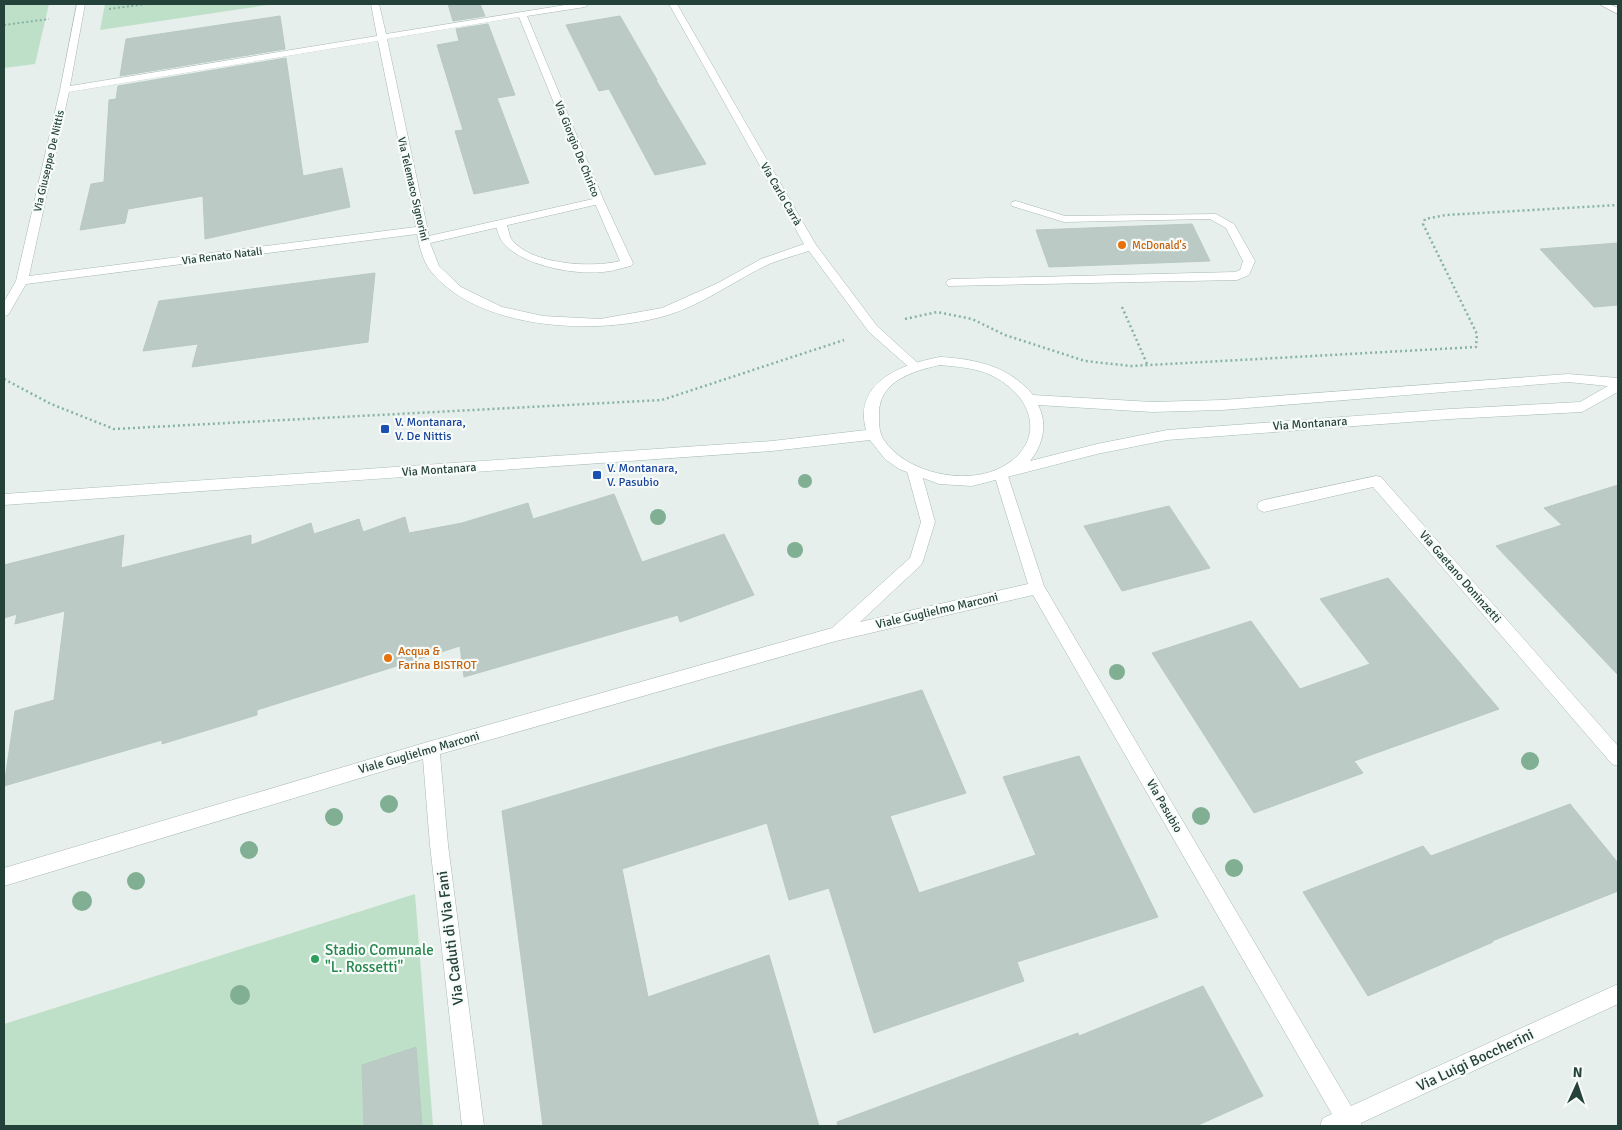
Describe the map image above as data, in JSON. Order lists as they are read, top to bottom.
{
  "streets": {
    "street": [
      "Via Giorgio De Chirico",
      "Via Giuseppe De Nittis",
      "Via Telemaco Signorini",
      "Via Carlo Carrà",
      "Via Renato Natali",
      "Via Montanara",
      "Via Gaetano Doninzetti",
      "Viale Guglielmo Marconi",
      "Via Pasubio",
      "Via Caduti di Via Fani",
      "Via Luigi Boccherini"
    ]
  },
  "crossings": [
    ["Via Giorgio De Chirico", "Via Telemaco Signorini"],
    ["Via Giorgio De Chirico", "Via Renato Natali"],
    ["Via Giuseppe De Nittis", "Via Renato Natali"],
    ["Via Telemaco Signorini", "Via Carlo Carrà"],
    ["Via Telemaco Signorini", "Via Renato Natali"],
    ["Via Carlo Carrà", "Via Montanara"],
    ["Via Carlo Carrà", "Viale Guglielmo Marconi"],
    ["Via Carlo Carrà", "Via Pasubio"],
    ["Via Montanara", "Viale Guglielmo Marconi"],
    ["Via Montanara", "Via Pasubio"],
    ["Viale Guglielmo Marconi", "Via Pasubio"],
    ["Viale Guglielmo Marconi", "Via Caduti di Via Fani"],
    ["Via Pasubio", "Via Luigi Boccherini"]
  ],
  "places": {
    "other": ["McDonald's", "Acqua & Farina BISTROT", "Stadio Comunale \"L. Rossetti\""],
    "transit": ["V. Montanara, V. De Nittis", "V. Montanara, V. Pasubio"]
  },
  "north": "top"
}
